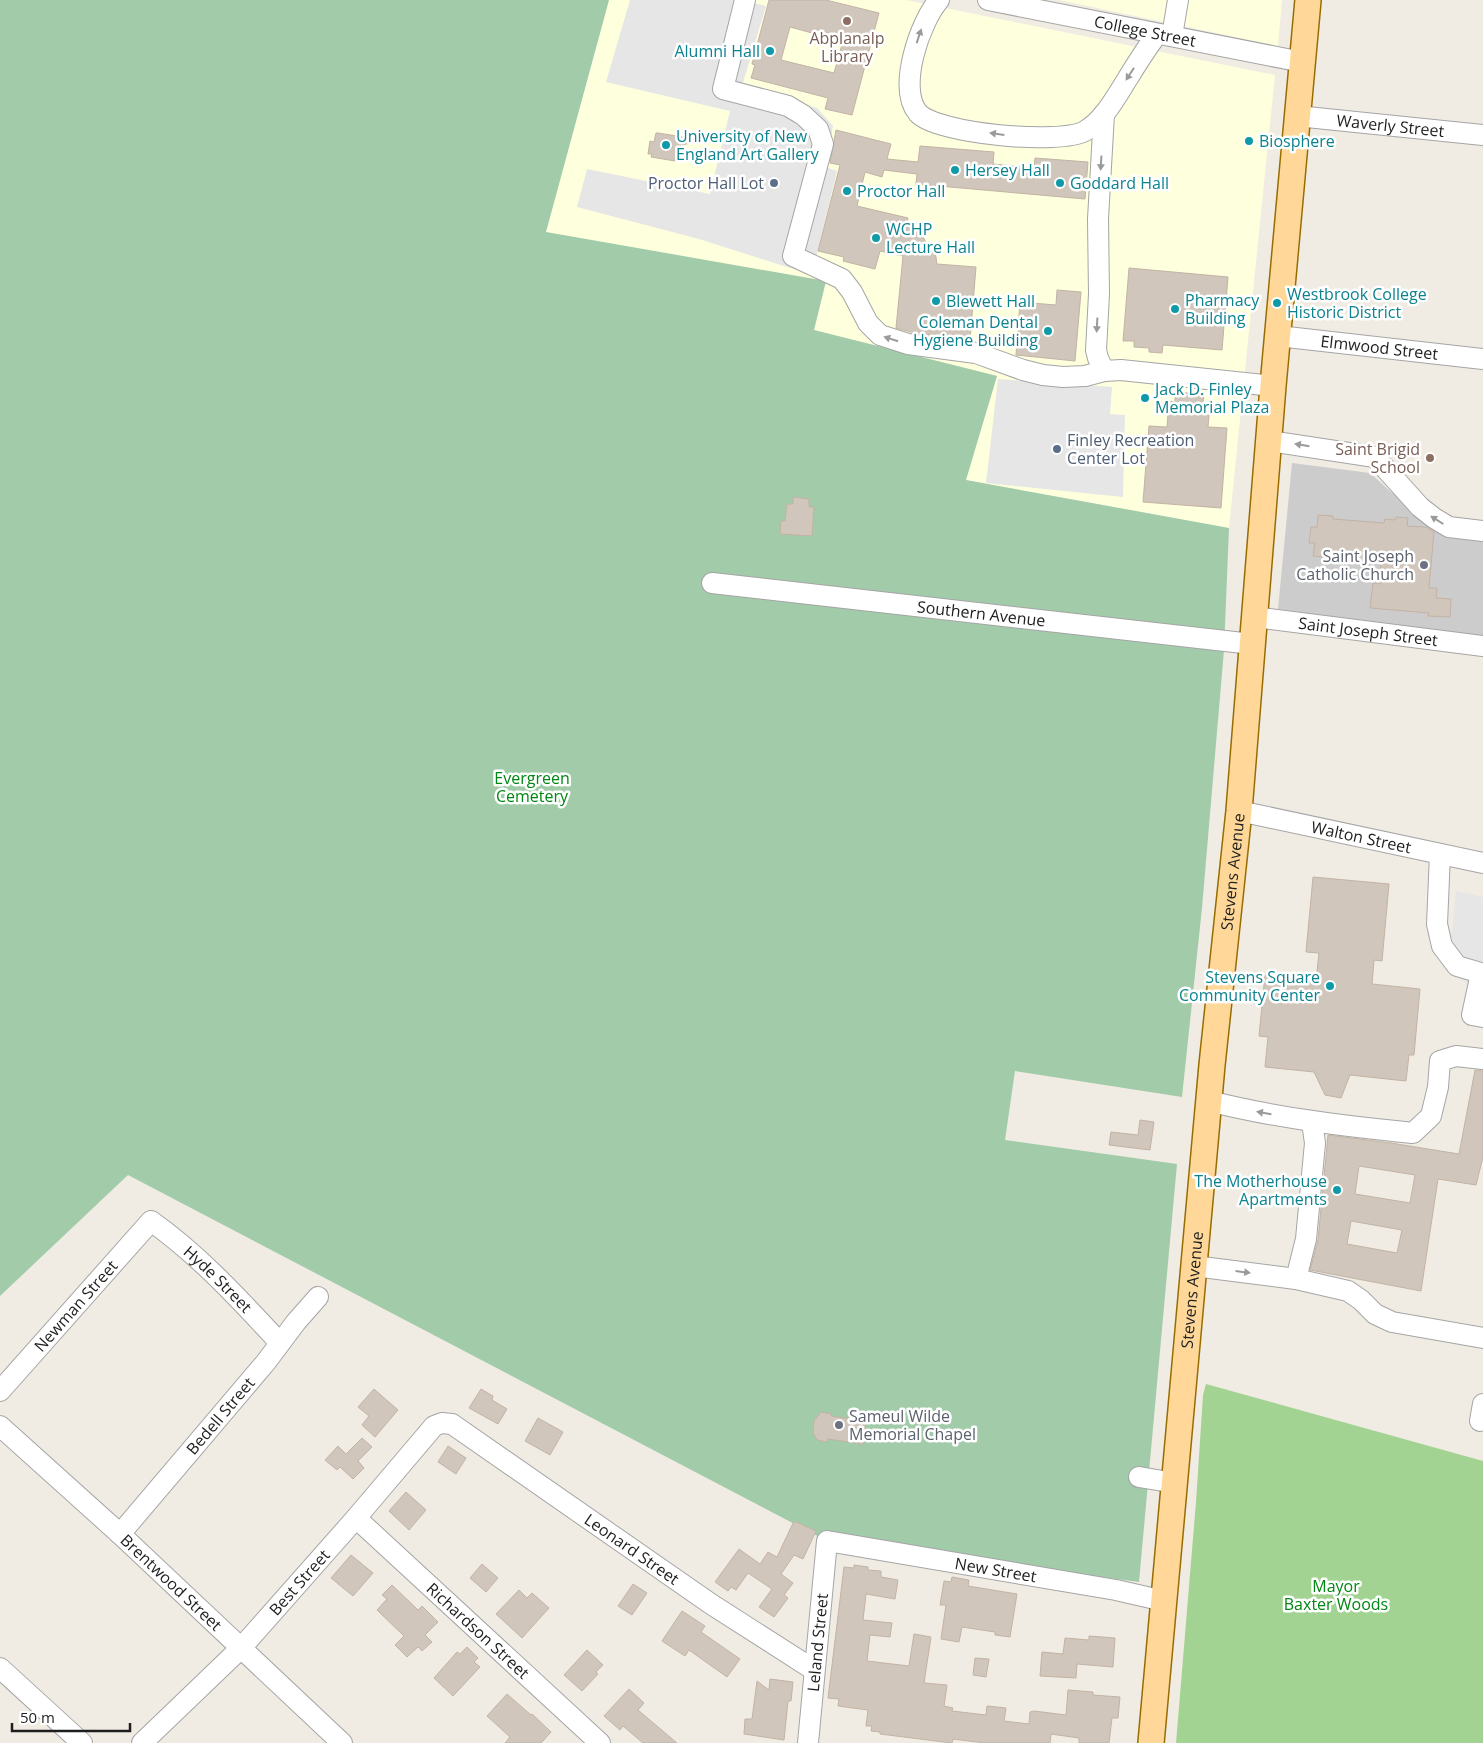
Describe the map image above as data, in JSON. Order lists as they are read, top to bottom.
{
  "streets": {
    "main road": ["Stevens Avenue"],
    "street": [
      "College Street",
      "Waverly Street",
      "Elmwood Street",
      "Southern Avenue",
      "Saint Joseph Street",
      "Walton Street",
      "Hyde Street",
      "Newman Street",
      "Bedell Street",
      "Leonard Street",
      "New Street",
      "Best Street",
      "Brentwood Street",
      "Richardson Street",
      "Leland Street"
    ]
  },
  "crossings": [
    ["College Street", "Stevens Avenue"],
    ["Waverly Street", "Stevens Avenue"],
    ["Elmwood Street", "Stevens Avenue"],
    ["Southern Avenue", "Stevens Avenue"],
    ["Saint Joseph Street", "Stevens Avenue"],
    ["Walton Street", "Stevens Avenue"],
    ["Stevens Avenue", "New Street"],
    ["Hyde Street", "Newman Street"],
    ["Hyde Street", "Bedell Street"],
    ["Bedell Street", "Brentwood Street"],
    ["Leonard Street", "Best Street"],
    ["Leonard Street", "Leland Street"],
    ["New Street", "Leland Street"],
    ["Best Street", "Brentwood Street"],
    ["Best Street", "Richardson Street"]
  ],
  "parks": ["Evergreen Cemetery", "Mayor Baxter Woods"],
  "places": [
    "Abplanalp Library",
    "Alumni Hall",
    "Biosphere",
    "University of New England Art Gallery",
    "Hersey Hall",
    "Proctor Hall Lot",
    "Goddard Hall",
    "Proctor Hall",
    "WCHP Lecture Hall",
    "Blewett Hall",
    "Westbrook College Historic District",
    "Pharmacy Building",
    "Coleman Dental Hygiene Building",
    "Jack D. Finley Memorial Plaza",
    "Finley Recreation Center Lot",
    "Saint Brigid School",
    "Saint Joseph Catholic Church",
    "Stevens Square Community Center",
    "The Motherhouse Apartments",
    "Sameul Wilde Memorial Chapel"
  ],
  "scale_bar": "50 m"
}
